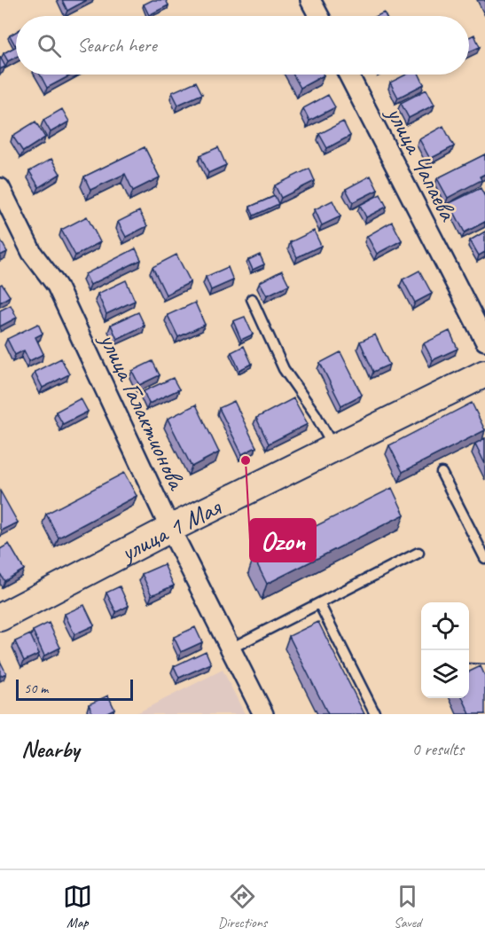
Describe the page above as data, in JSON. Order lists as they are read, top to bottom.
{
  "streets": {
    "main road": ["улица 1 Мая"],
    "street": ["улица Чапаева", "улица Галактионова"]
  },
  "crossings": [
    ["улица Галактионова", "улица 1 Мая"]
  ],
  "places": ["Ozon"],
  "scale_bar": "50 m",
  "page": {
    "search": "Search here",
    "scale": "50 m",
    "heading": ["Nearby", "0 results"],
    "nav": ["Map", "Directions", "Saved"]
  }
}
